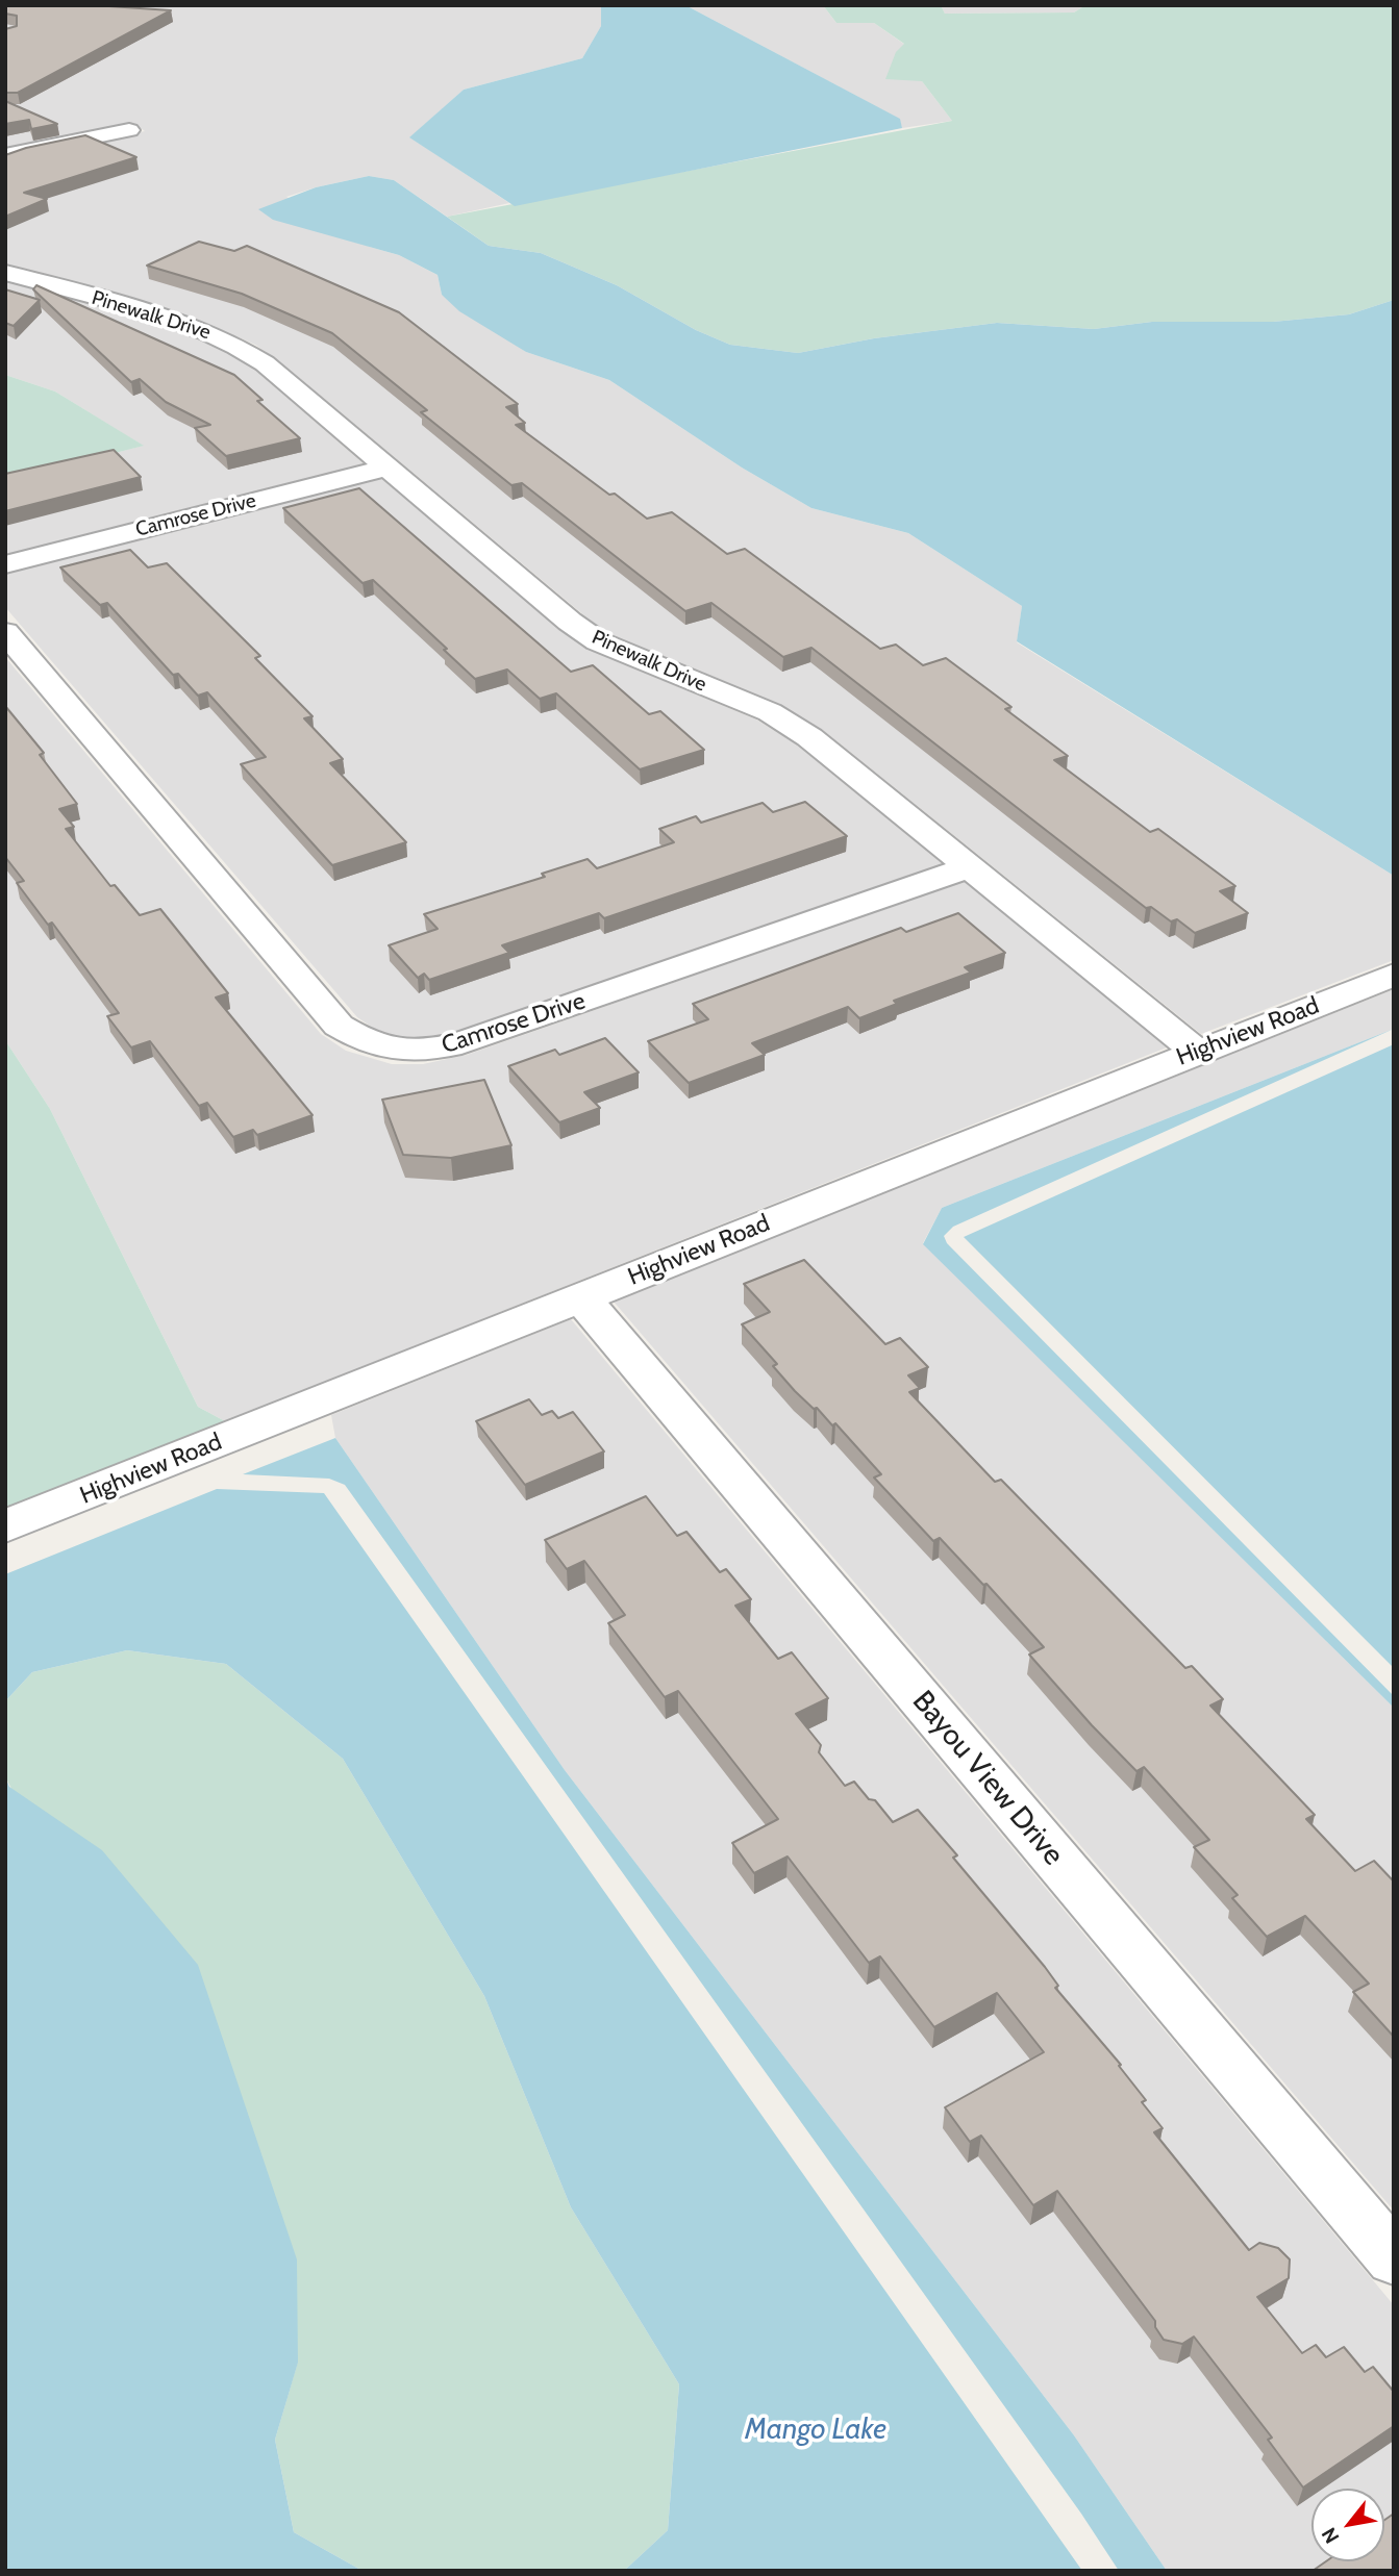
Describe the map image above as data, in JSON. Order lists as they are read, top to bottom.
{
  "streets": {
    "street": [
      "Pinewalk Drive",
      "Camrose Drive",
      "Highview Road",
      "Bayou View Drive"
    ]
  },
  "crossings": [
    ["Pinewalk Drive", "Camrose Drive"],
    ["Pinewalk Drive", "Highview Road"],
    ["Highview Road", "Bayou View Drive"]
  ],
  "water": ["Mango Lake"],
  "north": "bottom left"
}
